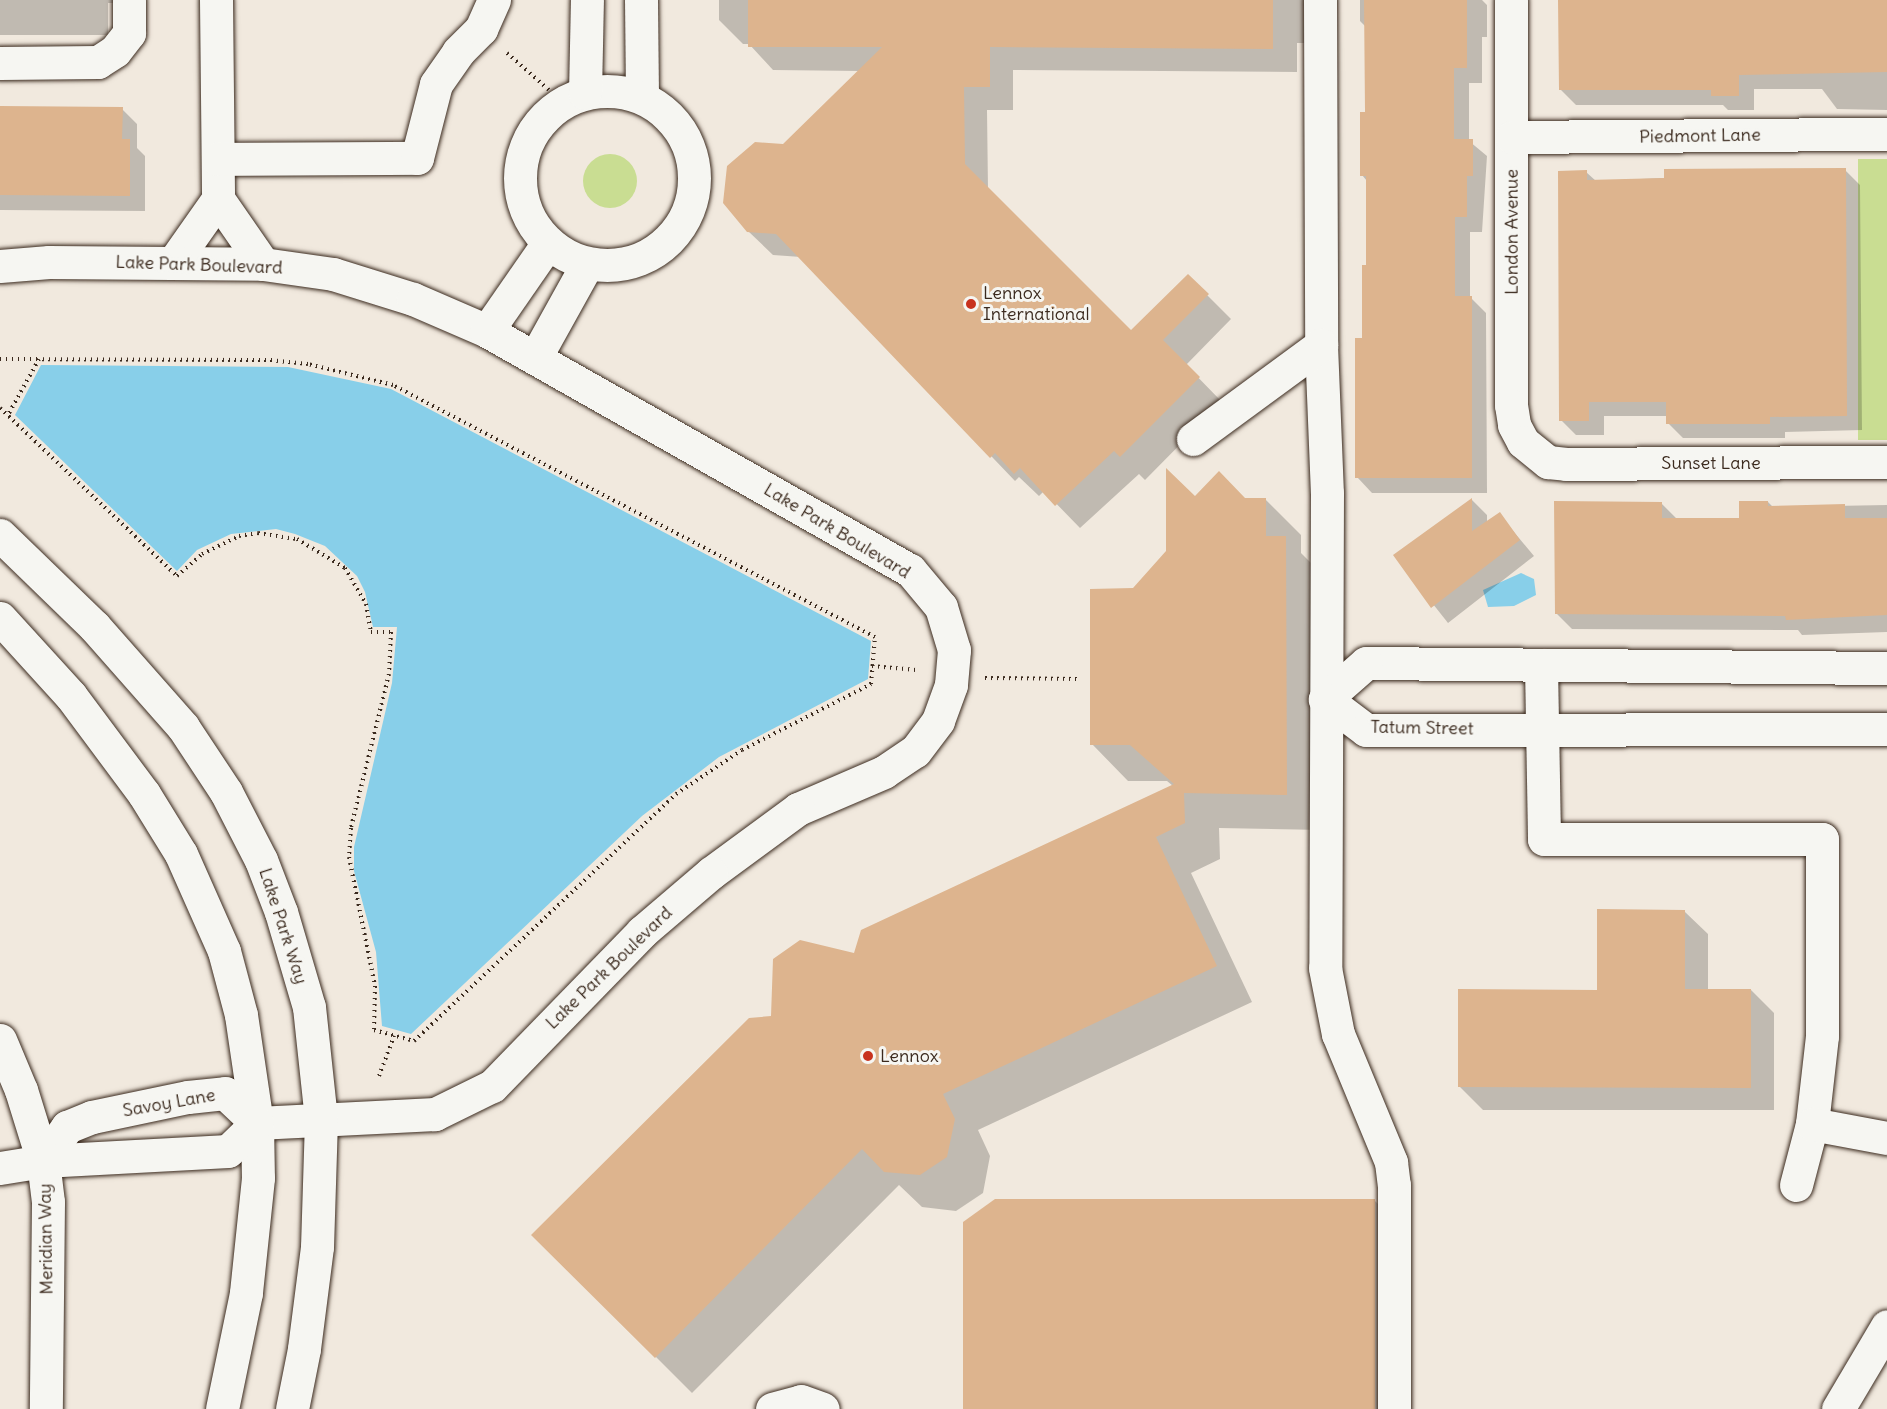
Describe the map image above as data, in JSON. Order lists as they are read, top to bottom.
{
  "streets": {
    "street": [
      "Piedmont Lane",
      "London Avenue",
      "Lake Park Boulevard",
      "Sunset Lane",
      "Tatum Street",
      "Lake Park Way",
      "Savoy Lane",
      "Meridian Way"
    ]
  },
  "crossings": [
    ["Piedmont Lane", "London Avenue"],
    ["London Avenue", "Sunset Lane"],
    ["Lake Park Boulevard", "Lake Park Way"],
    ["Lake Park Boulevard", "Savoy Lane"],
    ["Savoy Lane", "Meridian Way"]
  ],
  "places": ["Lennox International", "Lennox"]
}
